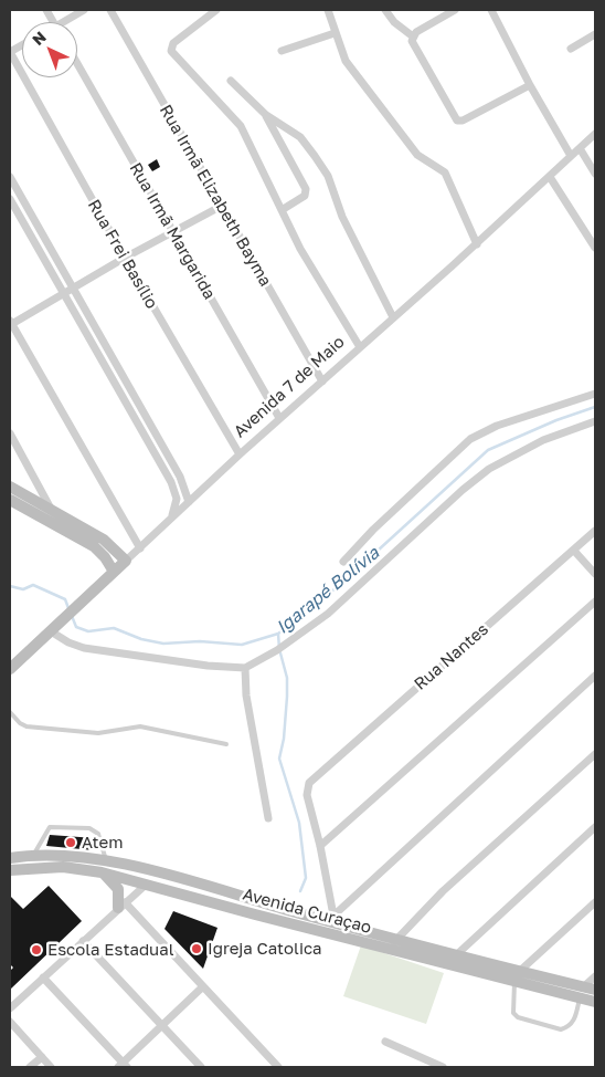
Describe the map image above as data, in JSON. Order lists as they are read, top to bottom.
{
  "streets": {
    "main road": ["Avenida 7 de Maio", "Avenida Curaçao"],
    "street": [
      "Rua Irmã Elizabeth Bayma",
      "Rua Irmã Margarida",
      "Rua Frei Basílio",
      "Rua Nantes"
    ]
  },
  "crossings": [
    ["Rua Irmã Elizabeth Bayma", "Avenida 7 de Maio"],
    ["Rua Irmã Margarida", "Avenida 7 de Maio"],
    ["Rua Frei Basílio", "Avenida 7 de Maio"]
  ],
  "water": ["Igarapé Bolívia"],
  "places": ["Atem", "Igreja Catolica", "Escola Estadual"],
  "north": "top left"
}
